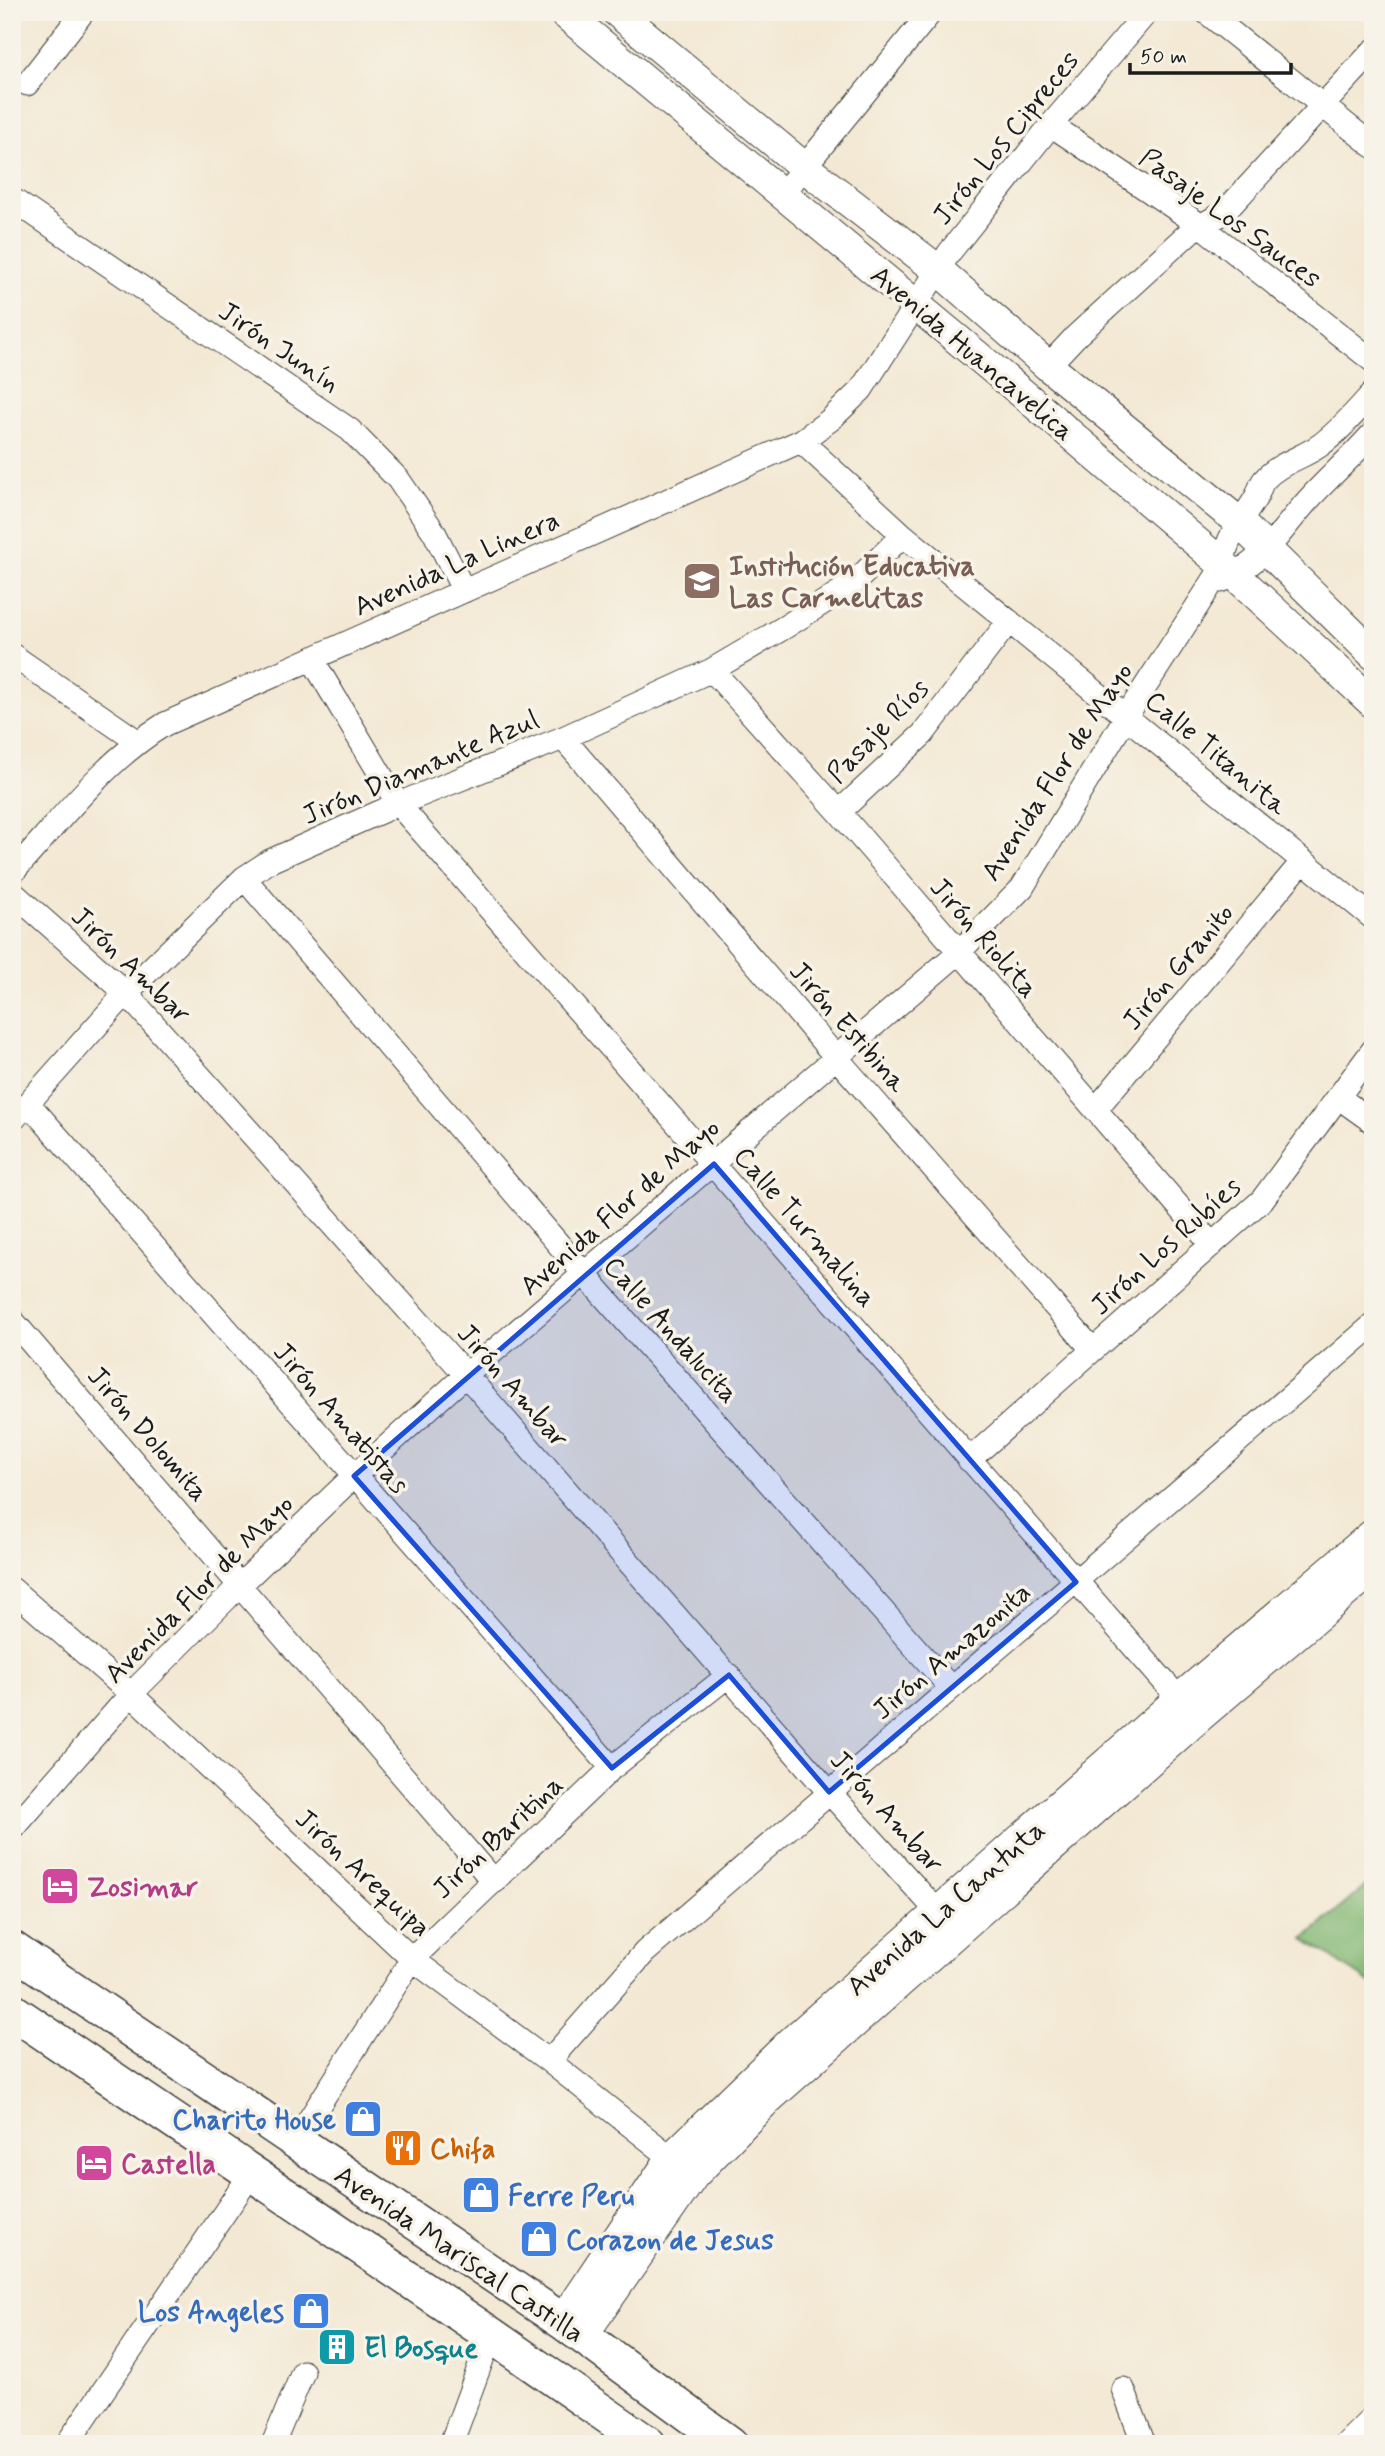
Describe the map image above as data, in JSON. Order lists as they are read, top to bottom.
{
  "streets": {
    "highway": ["Avenida Mariscal Castilla"],
    "main road": ["Avenida Huancavelica", "Avenida La Cantuta"],
    "street": [
      "Jirón Los Cipreces",
      "Pasaje Los Sauces",
      "Jirón Junín",
      "Avenida La Linera",
      "Pasaje Ríos",
      "Calle Titanita",
      "Jirón Diamante Azul",
      "Avenida Flor de Mayo",
      "Jirón Riolita",
      "Jirón Ambar",
      "Jirón Granito",
      "Jirón Estibina",
      "Calle Turmalina",
      "Jirón Los Rubíes",
      "Calle Andalucita",
      "Jirón Amatistas",
      "Jirón Dolomita",
      "Jirón Amazonita",
      "Jirón Baritina",
      "Jirón Arequipa"
    ]
  },
  "crossings": [
    ["Jirón Los Cipreces", "Pasaje Los Sauces"],
    ["Jirón Los Cipreces", "Avenida Huancavelica"],
    ["Jirón Los Cipreces", "Avenida La Linera"],
    ["Jirón Junín", "Avenida La Linera"],
    ["Avenida Huancavelica", "Avenida La Linera"],
    ["Avenida Huancavelica", "Avenida Flor de Mayo"],
    ["Avenida La Linera", "Calle Titanita"],
    ["Avenida La Linera", "Calle Turmalina"],
    ["Pasaje Ríos", "Calle Titanita"],
    ["Pasaje Ríos", "Jirón Riolita"],
    ["Calle Titanita", "Jirón Diamante Azul"],
    ["Calle Titanita", "Avenida Flor de Mayo"],
    ["Calle Titanita", "Jirón Granito"],
    ["Jirón Diamante Azul", "Jirón Riolita"],
    ["Jirón Diamante Azul", "Jirón Ambar"],
    ["Jirón Diamante Azul", "Jirón Estibina"],
    ["Jirón Diamante Azul", "Calle Turmalina"],
    ["Jirón Diamante Azul", "Calle Andalucita"],
    ["Jirón Diamante Azul", "Jirón Amatistas"],
    ["Avenida Flor de Mayo", "Jirón Riolita"],
    ["Avenida Flor de Mayo", "Jirón Ambar"],
    ["Avenida Flor de Mayo", "Jirón Estibina"],
    ["Avenida Flor de Mayo", "Calle Turmalina"],
    ["Avenida Flor de Mayo", "Calle Andalucita"],
    ["Avenida Flor de Mayo", "Jirón Amatistas"],
    ["Avenida Flor de Mayo", "Jirón Dolomita"],
    ["Avenida Flor de Mayo", "Jirón Arequipa"],
    ["Jirón Riolita", "Jirón Granito"],
    ["Jirón Riolita", "Jirón Los Rubíes"],
    ["Jirón Ambar", "Jirón Amazonita"],
    ["Jirón Ambar", "Jirón Baritina"],
    ["Jirón Ambar", "Avenida La Cantuta"],
    ["Jirón Estibina", "Jirón Los Rubíes"],
    ["Calle Turmalina", "Jirón Los Rubíes"],
    ["Calle Turmalina", "Jirón Amazonita"],
    ["Calle Turmalina", "Avenida La Cantuta"],
    ["Calle Andalucita", "Jirón Amazonita"],
    ["Jirón Amatistas", "Jirón Baritina"],
    ["Jirón Dolomita", "Jirón Baritina"],
    ["Jirón Amazonita", "Jirón Arequipa"],
    ["Jirón Baritina", "Jirón Arequipa"],
    ["Jirón Baritina", "Avenida Mariscal Castilla"],
    ["Jirón Arequipa", "Avenida La Cantuta"],
    ["Avenida La Cantuta", "Avenida Mariscal Castilla"]
  ],
  "places": {
    "school or university": ["Institución Educativa Las Carmelitas"],
    "hotel": ["Zosimar", "Castella"],
    "shop": [
      "Charito House",
      "Ferre Peru",
      "Corazon de Jesus",
      "Los Angeles"
    ],
    "restaurant": ["Chifa"],
    "building": ["El Bosque"]
  },
  "scale_bar": "50 m"
}
